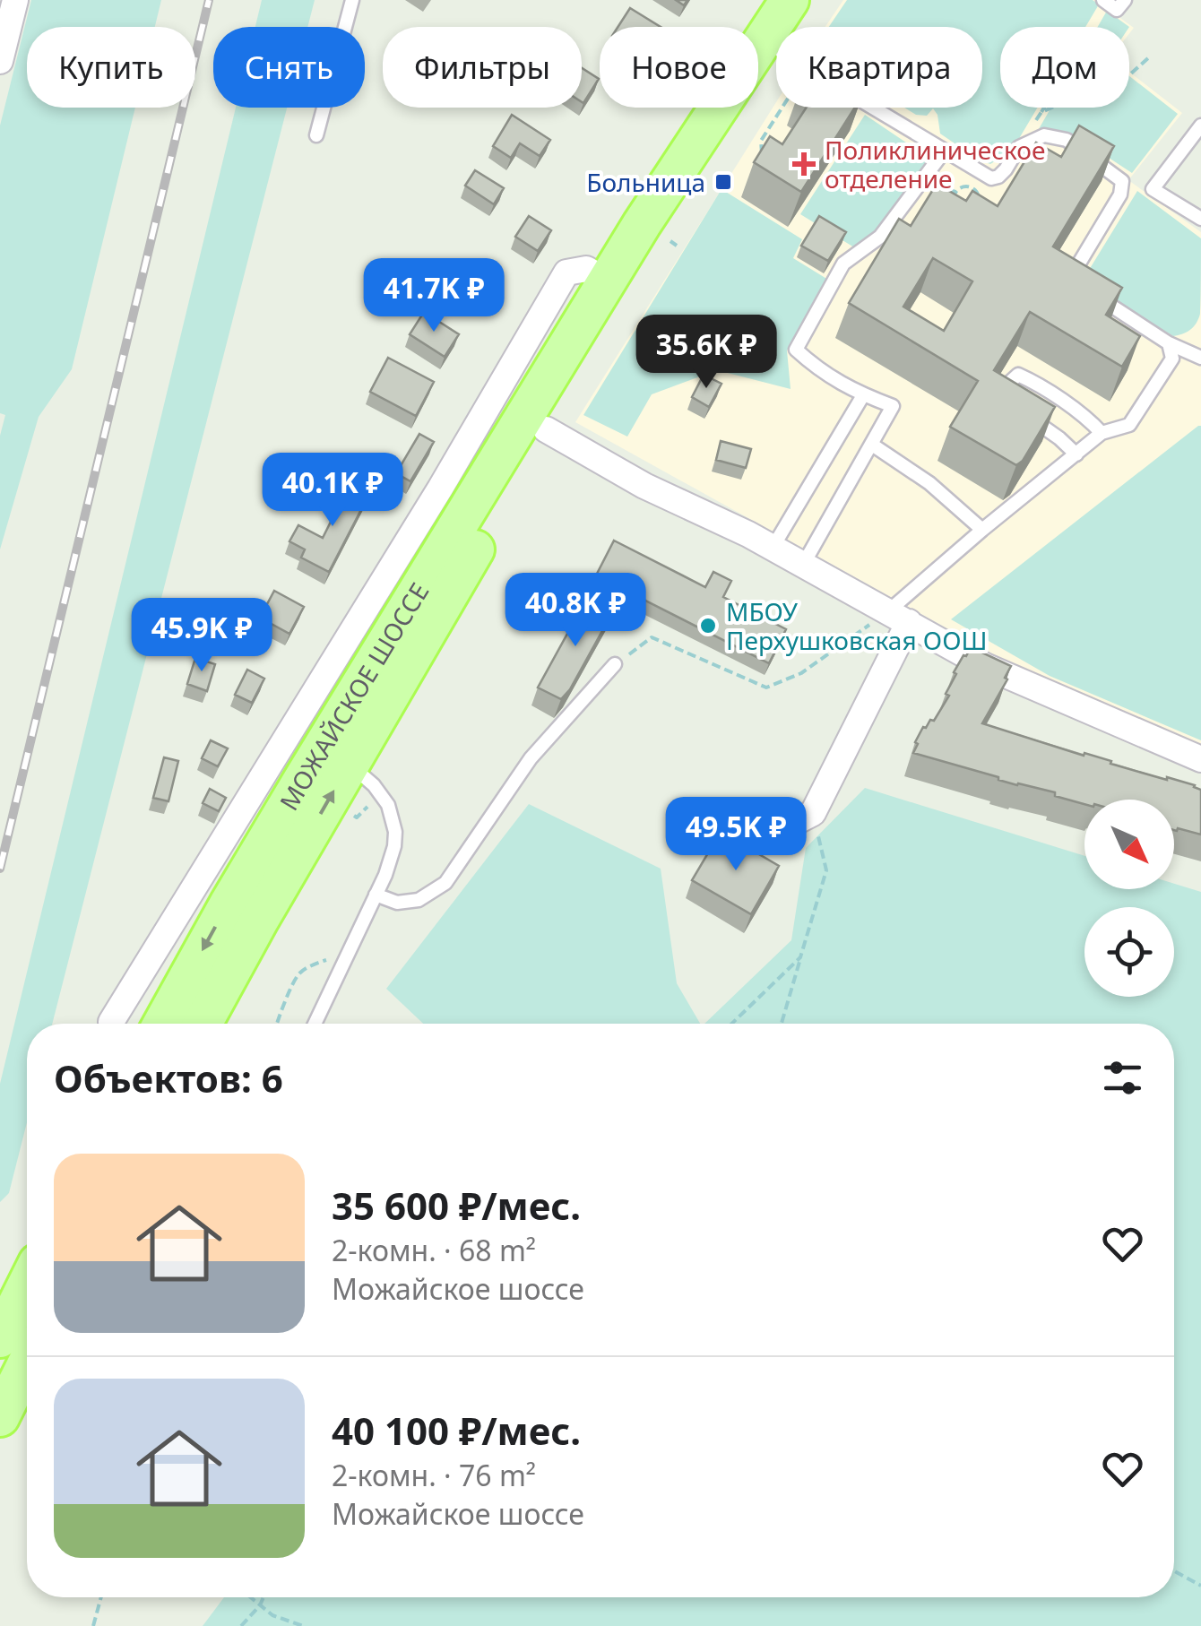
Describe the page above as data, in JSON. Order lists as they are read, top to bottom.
{
  "streets": {
    "main road": ["МОЖАЙСКОЕ ШОССЕ"]
  },
  "places": {
    "health": ["Поликлиническое отделение"],
    "transit": ["Больница"],
    "other": ["МБОУ Перхушковская ООШ"]
  },
  "north": "bottom right",
  "page": {
    "chip": [
      "Купить",
      "Снять",
      "Фильтры",
      "Новое",
      "Квартира",
      "Дом"
    ],
    "price": [
      "41.7K ₽",
      "35.6K ₽",
      "40.1K ₽",
      "40.8K ₽",
      "45.9K ₽",
      "49.5K ₽"
    ],
    "heading": "Объектов: 6",
    "list": [
      {
        "name": "35 600 ₽/мес.",
        "note": "2-комн. · 68 m² · Можайское шоссе"
      },
      {
        "name": "40 100 ₽/мес.",
        "note": "2-комн. · 76 m² · Можайское шоссе"
      }
    ]
  }
}
